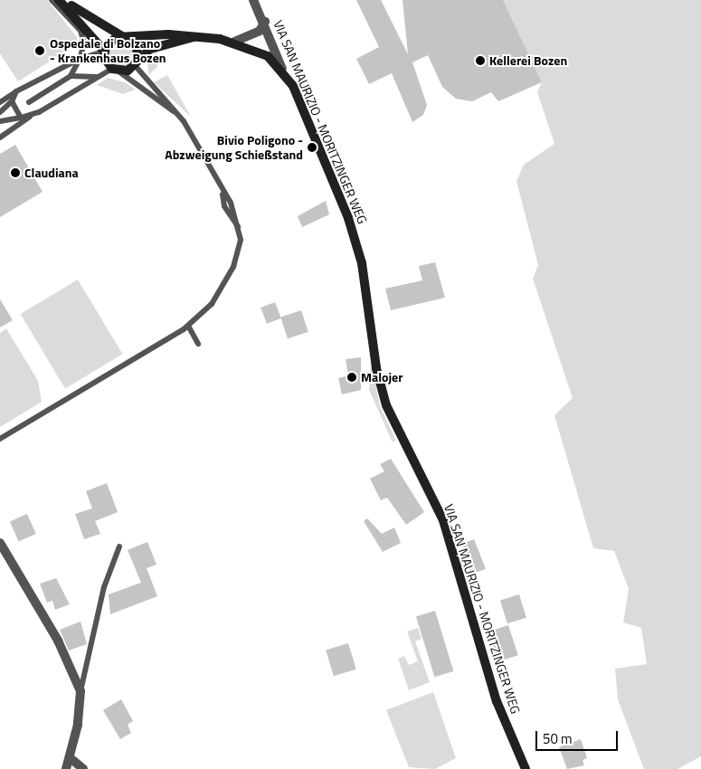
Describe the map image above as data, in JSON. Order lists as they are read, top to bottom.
{
  "streets": {
    "main road": ["VIA SAN MAURIZIO - MORITZINGER WEG"]
  },
  "places": [
    "Ospedale di Bolzano - Krankenhaus Bozen",
    "Kellerei Bozen",
    "Bivio Poligono - Abzweigung Schießstand",
    "Claudiana",
    "Malojer"
  ],
  "scale_bar": "50 m"
}
